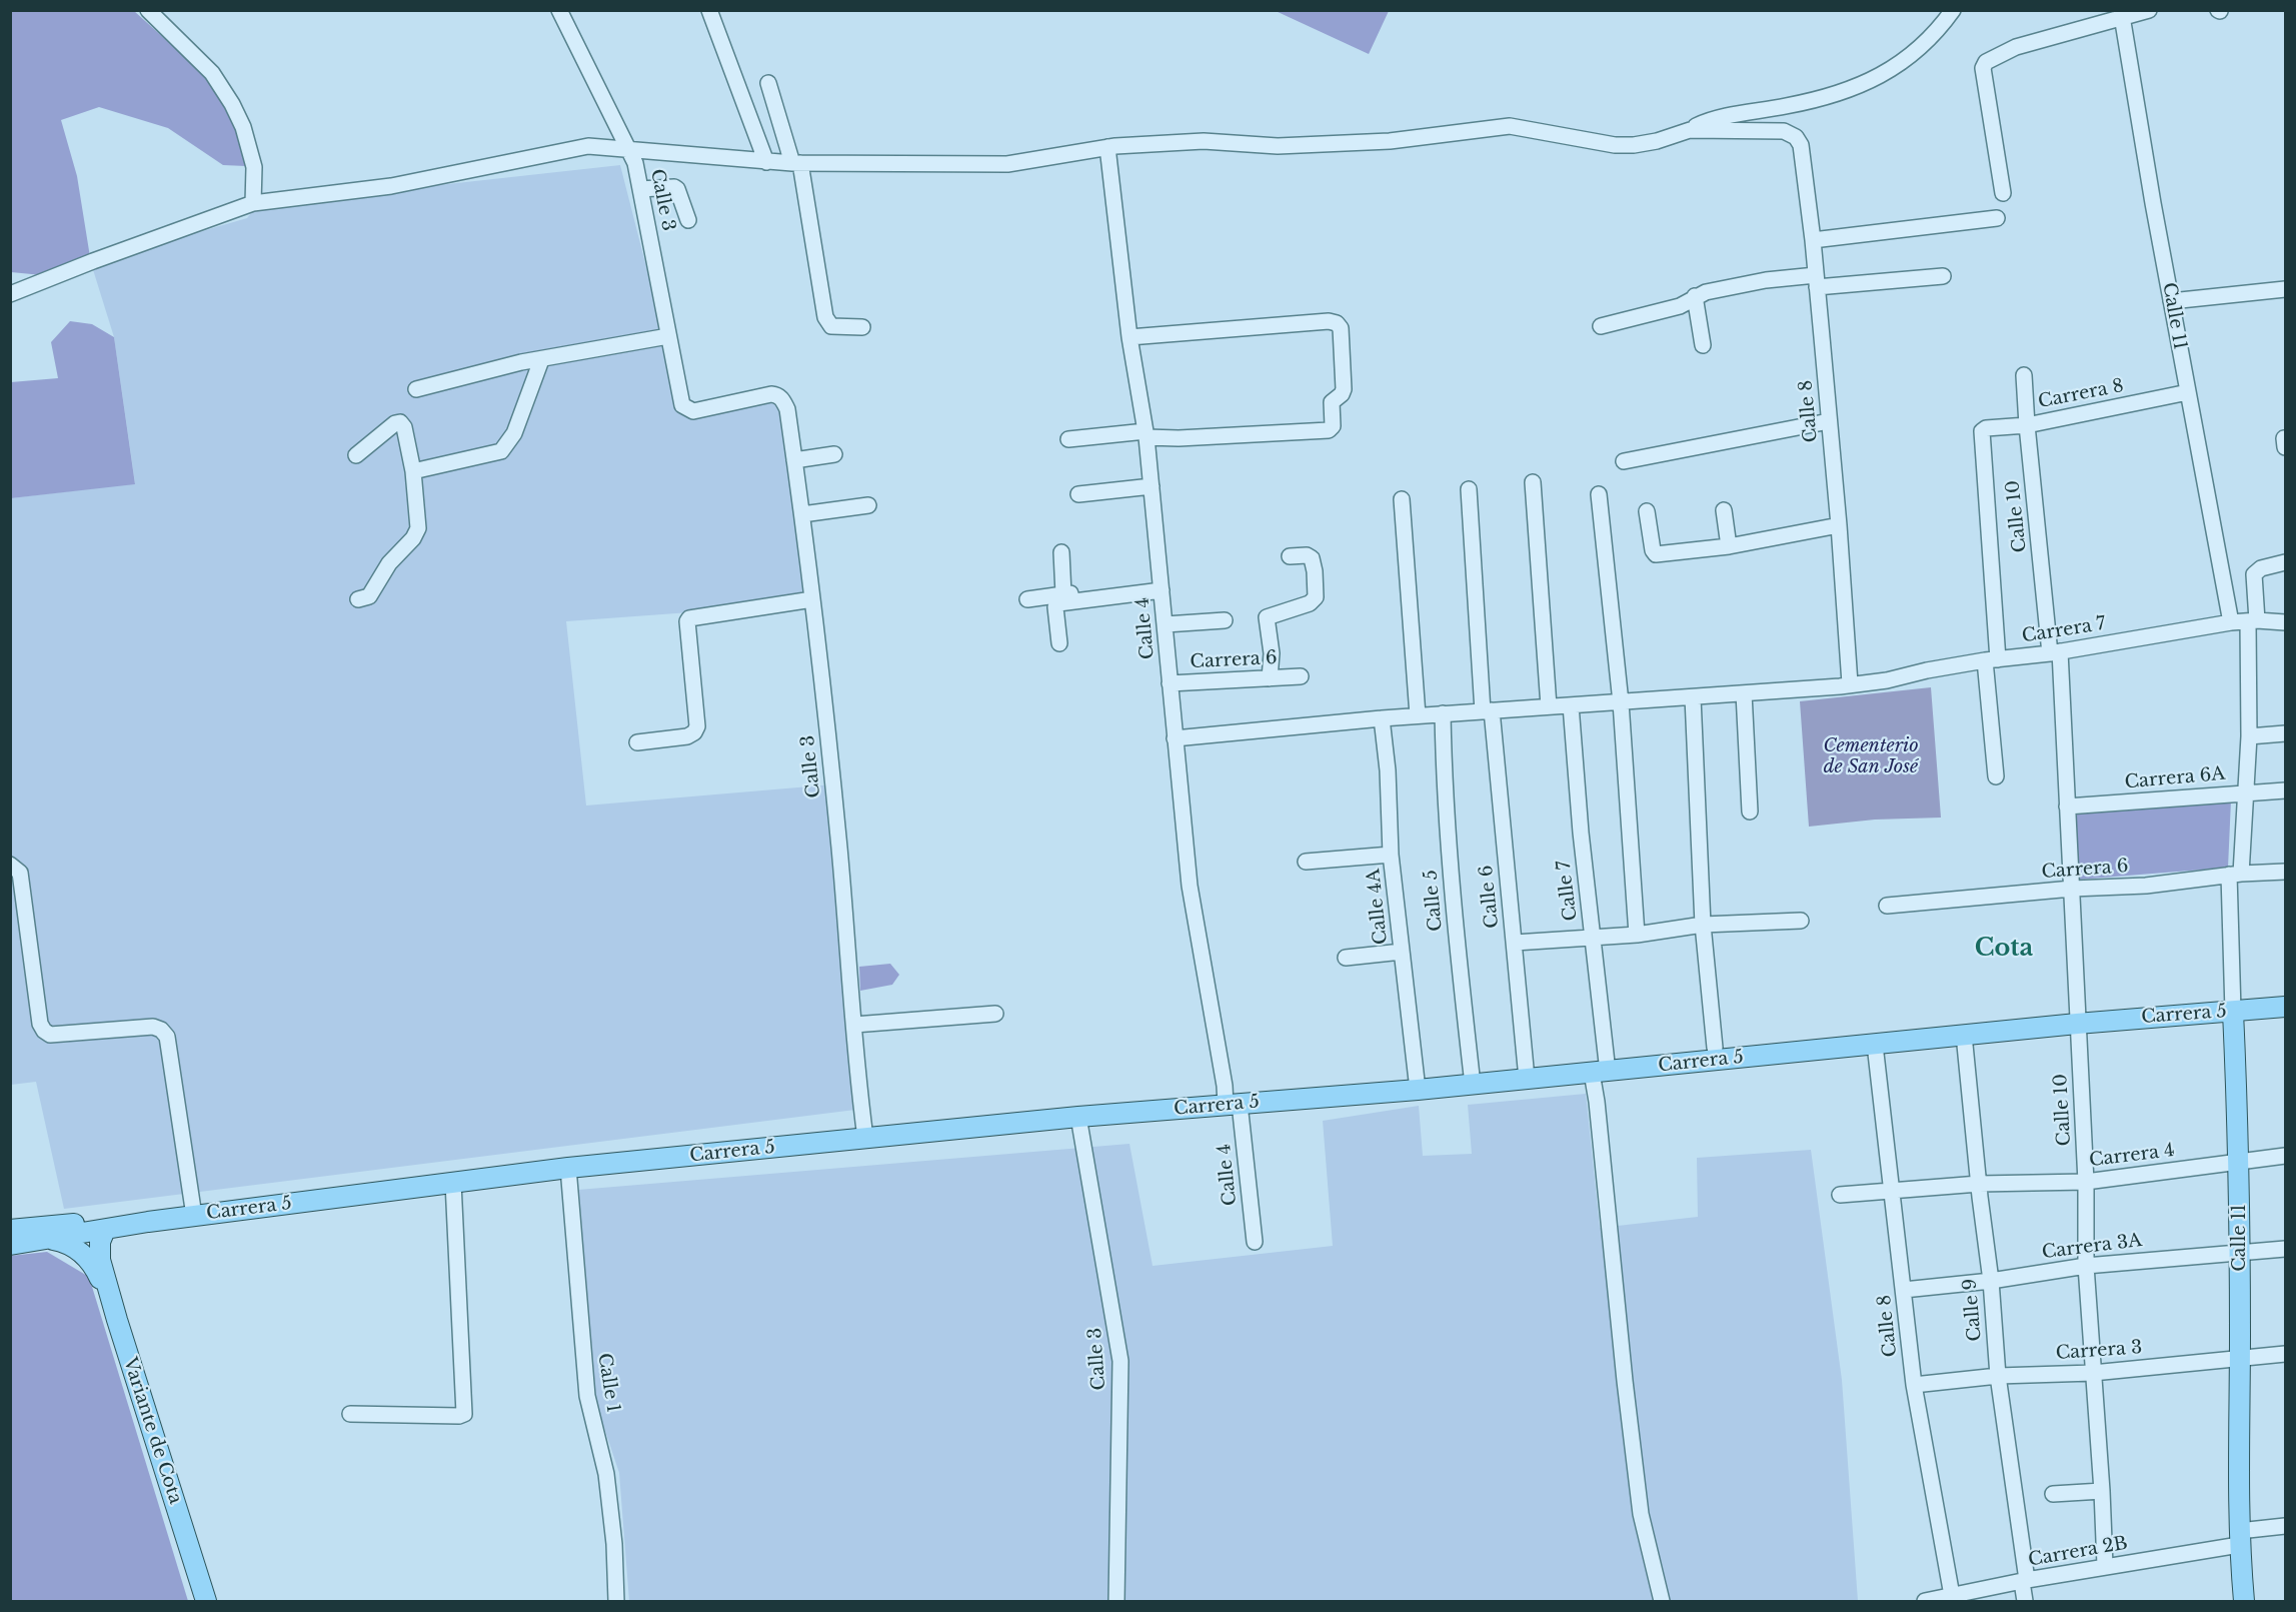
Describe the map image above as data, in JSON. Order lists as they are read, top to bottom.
{
  "streets": {
    "main road": ["Calle 11", "Carrera 5", "Variante de Cota"],
    "street": [
      "Calle 3",
      "Carrera 8",
      "Calle 8",
      "Calle 10",
      "Calle 4",
      "Carrera 7",
      "Carrera 6",
      "Carrera 6A",
      "Calle 7",
      "Calle 6",
      "Calle 5",
      "Calle 4A",
      "Carrera 4",
      "Carrera 3A",
      "Calle 9",
      "Carrera 3",
      "Calle 1",
      "Carrera 2B"
    ]
  },
  "crossings": [
    ["Calle 3", "Carrera 5"],
    ["Calle 11", "Carrera 8"],
    ["Calle 11", "Carrera 7"],
    ["Calle 11", "Carrera 6"],
    ["Calle 11", "Carrera 6A"],
    ["Calle 11", "Carrera 5"],
    ["Calle 11", "Carrera 4"],
    ["Calle 11", "Carrera 3A"],
    ["Calle 11", "Carrera 3"],
    ["Calle 11", "Carrera 2B"],
    ["Carrera 8", "Calle 10"],
    ["Carrera 8", "Carrera 7"],
    ["Calle 8", "Carrera 7"],
    ["Calle 8", "Carrera 5"],
    ["Calle 8", "Carrera 4"],
    ["Calle 8", "Carrera 3A"],
    ["Calle 8", "Carrera 3"],
    ["Calle 8", "Carrera 2B"],
    ["Calle 10", "Carrera 7"],
    ["Calle 10", "Carrera 6"],
    ["Calle 10", "Carrera 6A"],
    ["Calle 10", "Carrera 5"],
    ["Calle 10", "Carrera 4"],
    ["Calle 10", "Carrera 3A"],
    ["Calle 10", "Carrera 3"],
    ["Calle 10", "Carrera 2B"],
    ["Calle 4", "Carrera 7"],
    ["Calle 4", "Carrera 6"],
    ["Calle 4", "Carrera 5"],
    ["Carrera 7", "Calle 7"],
    ["Carrera 7", "Calle 6"],
    ["Carrera 7", "Calle 5"],
    ["Carrera 7", "Calle 4A"],
    ["Calle 7", "Carrera 5"],
    ["Calle 6", "Carrera 5"],
    ["Calle 5", "Carrera 5"],
    ["Calle 4A", "Carrera 5"],
    ["Carrera 5", "Calle 9"],
    ["Carrera 5", "Calle 1"],
    ["Carrera 4", "Calle 9"],
    ["Carrera 3A", "Calle 9"],
    ["Calle 9", "Carrera 3"],
    ["Calle 9", "Carrera 2B"]
  ],
  "districts": ["Cota"],
  "parks": ["Cementerio de San José"]
}
